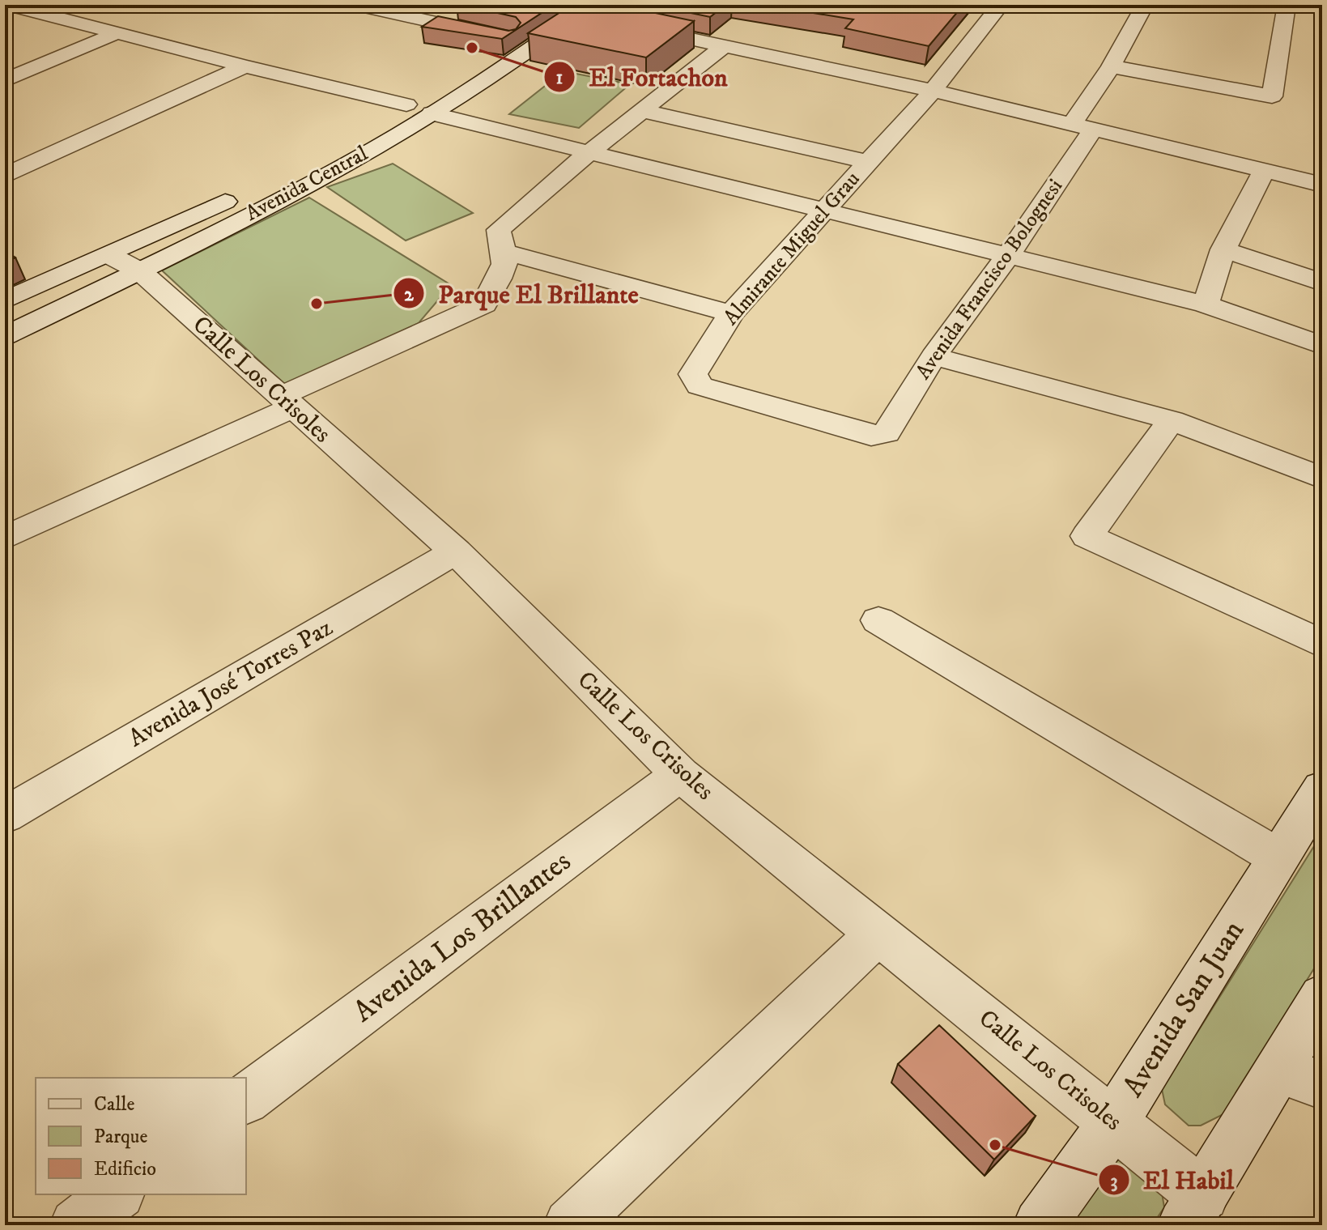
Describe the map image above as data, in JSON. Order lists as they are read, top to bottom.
{
  "streets": {
    "street": [
      "Avenida Central",
      "Almirante Miguel Grau",
      "Avenida Francisco Bolognesi",
      "Calle Los Crisoles",
      "Avenida José Torres Paz",
      "Avenida Los Brillantes",
      "Avenida San Juan"
    ]
  },
  "crossings": [
    ["Avenida Central", "Calle Los Crisoles"],
    ["Almirante Miguel Grau", "Avenida Francisco Bolognesi"],
    ["Calle Los Crisoles", "Avenida José Torres Paz"],
    ["Calle Los Crisoles", "Avenida Los Brillantes"],
    ["Calle Los Crisoles", "Avenida San Juan"]
  ],
  "places": ["El Fortachon", "Parque El Brillante", "El Habil"],
  "legend": ["Calle", "Parque", "Edificio"]
}
